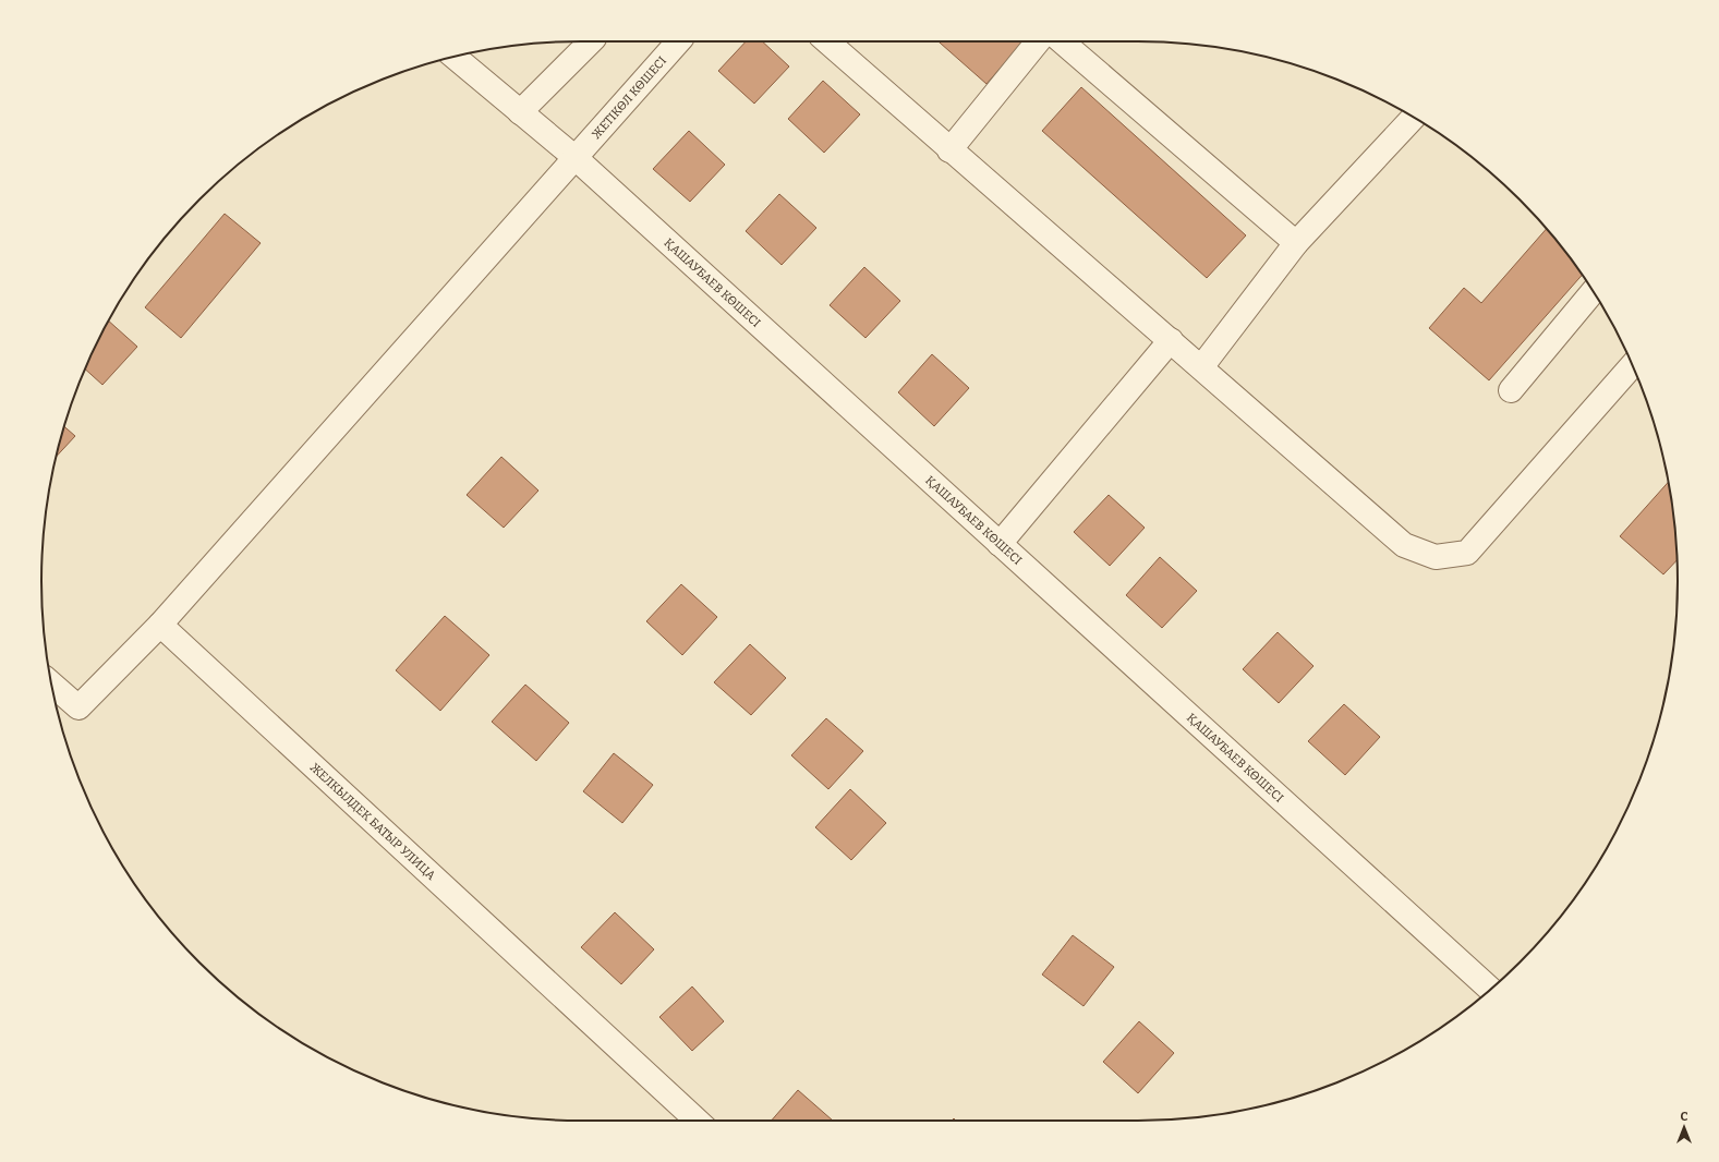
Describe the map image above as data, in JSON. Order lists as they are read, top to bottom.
{
  "streets": {
    "street": ["ЖЕТІКӨЛ КӨШЕСІ", "ҚАШАУБАЕВ КӨШЕСІ", "ЖЕЛКЫЛДЕК БАТЫР УЛИЦА"]
  },
  "crossings": [
    ["ЖЕТІКӨЛ КӨШЕСІ", "ҚАШАУБАЕВ КӨШЕСІ"],
    ["ЖЕТІКӨЛ КӨШЕСІ", "ЖЕЛКЫЛДЕК БАТЫР УЛИЦА"]
  ],
  "north": "top"
}
